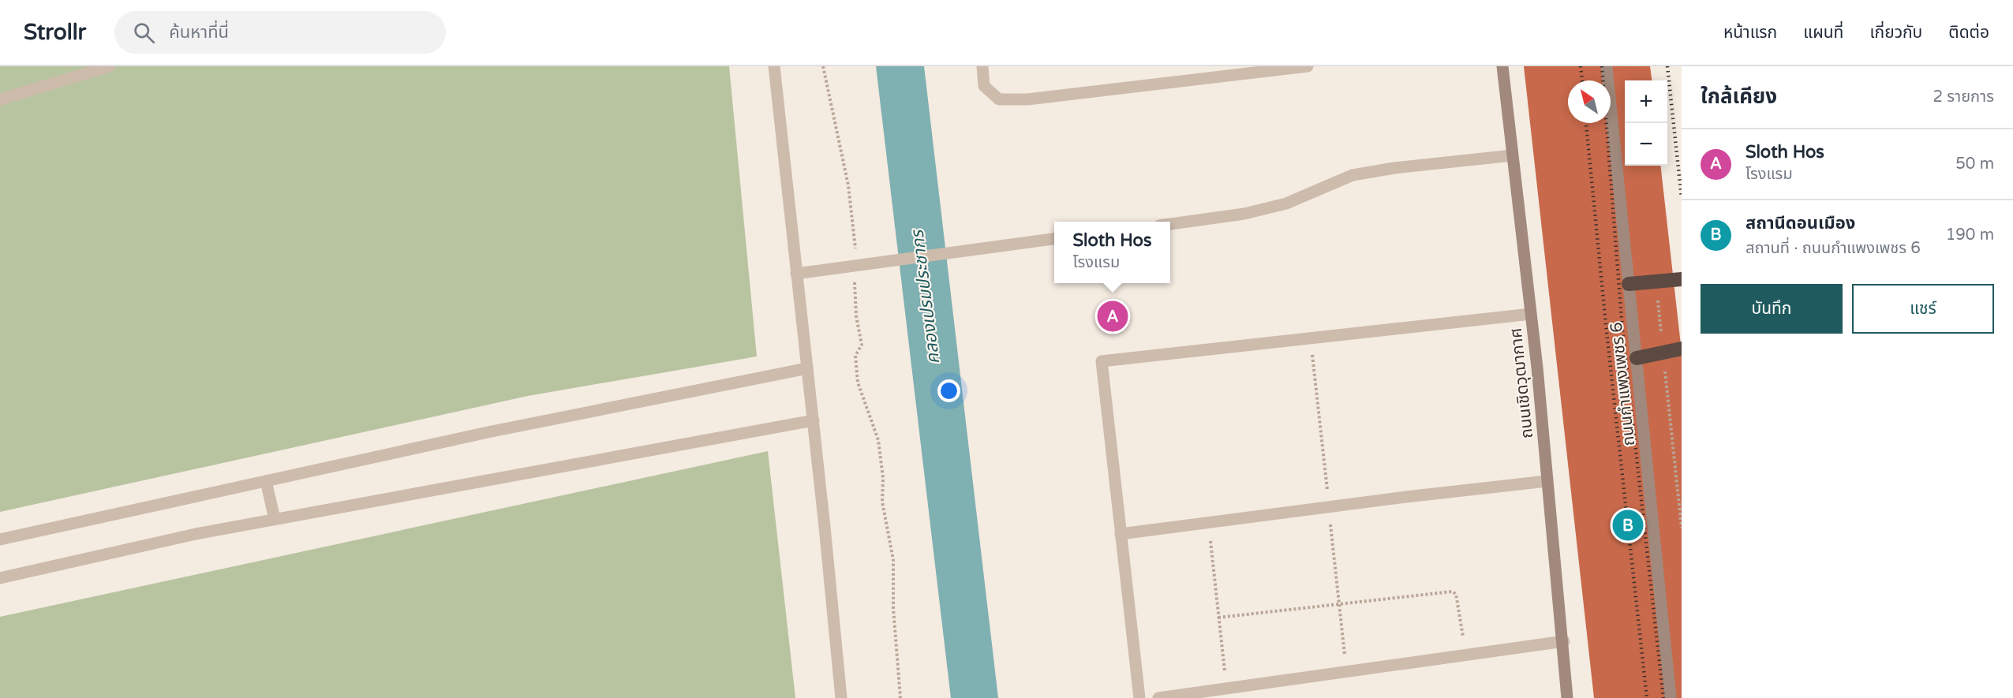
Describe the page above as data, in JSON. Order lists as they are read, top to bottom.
{
  "streets": {
    "main road": ["ถนนเชิดวุฒากาศ", "ถนนกำแพงเพชร 6"]
  },
  "water": ["คลองเปรมประชากร"],
  "north": "top left",
  "page": {
    "header": "Strollr",
    "search": "ค้นหาที่นี่",
    "nav": [
      "หน้าแรก",
      "แผนที่",
      "เกี่ยวกับ",
      "ติดต่อ"
    ],
    "heading": ["ใกล้เคียง", "2 รายการ"],
    "map_buttons": ["+", "−"],
    "list": [
      {
        "mark": "A",
        "name": "Sloth Hos",
        "note": "โรงแรม",
        "value": "50 m"
      },
      {
        "mark": "B",
        "name": "สถานีดอนเมือง",
        "note": "สถานที่ · ถนนกำแพงเพชร 6",
        "value": "190 m"
      }
    ],
    "popup": ["Sloth Hos", "โรงแรม"],
    "buttons": ["บันทึก", "แชร์"],
    "pins": ["A", "B"]
  }
}
